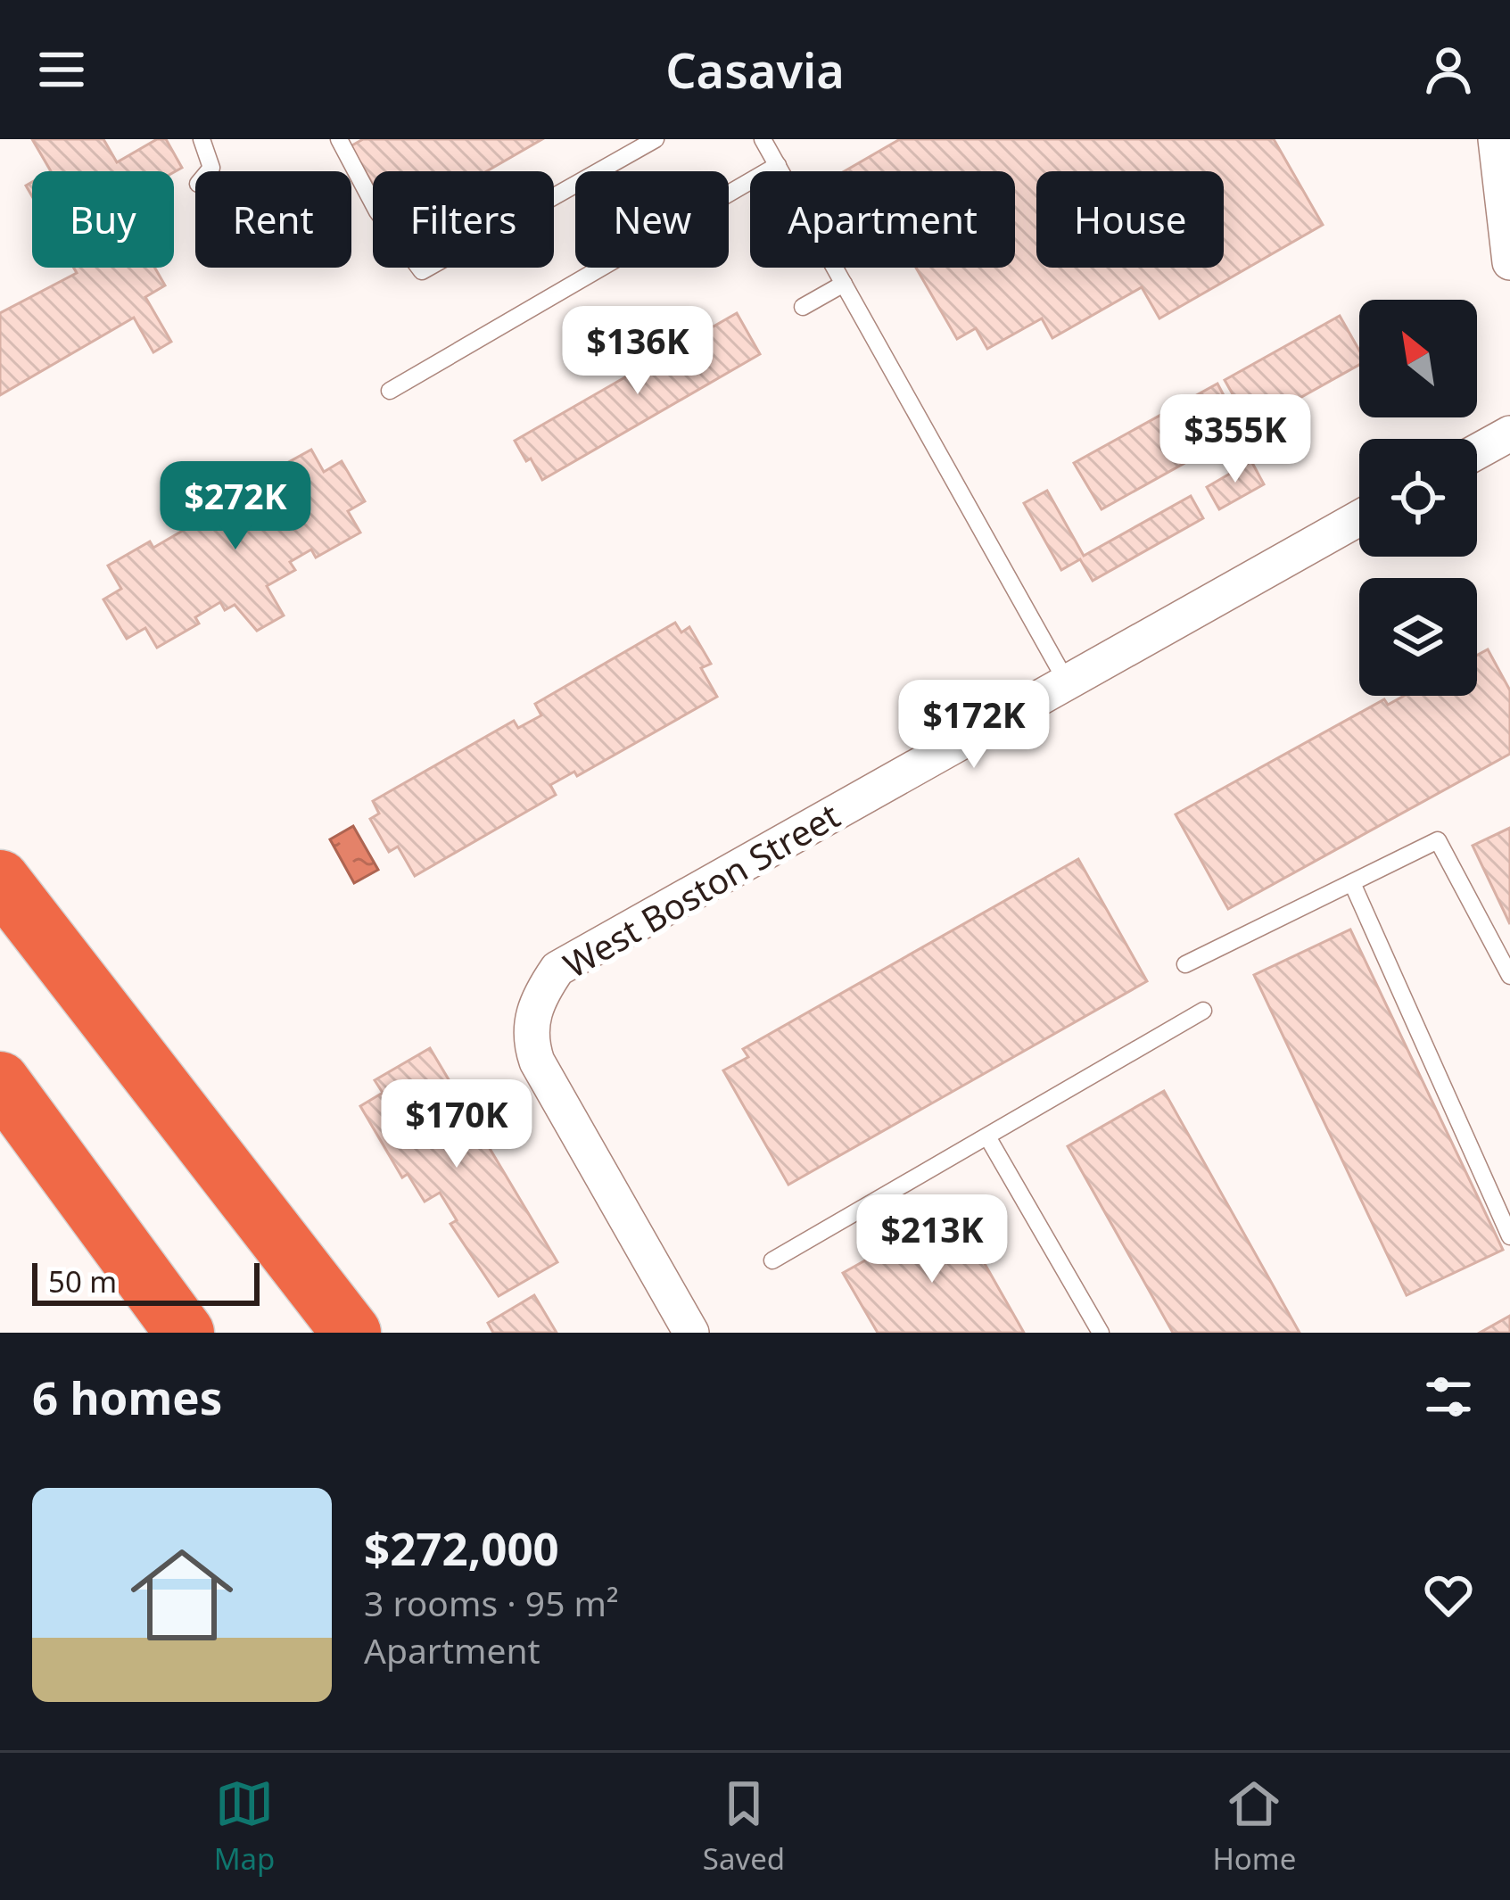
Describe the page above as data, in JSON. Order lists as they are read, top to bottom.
{
  "streets": {
    "street": ["West Boston Street"]
  },
  "scale_bar": "50 m",
  "north": "top left",
  "page": {
    "header": "Casavia",
    "chip": [
      "Buy",
      "Rent",
      "Filters",
      "New",
      "Apartment",
      "House"
    ],
    "price": [
      "$136K",
      "$355K",
      "$272K",
      "$172K",
      "$170K",
      "$213K"
    ],
    "scale": "50 m",
    "heading": "6 homes",
    "list": [
      {
        "name": "$272,000",
        "note": "3 rooms · 95 m² · Apartment"
      }
    ],
    "tabs": ["Map", "Saved", "Home"]
  }
}
